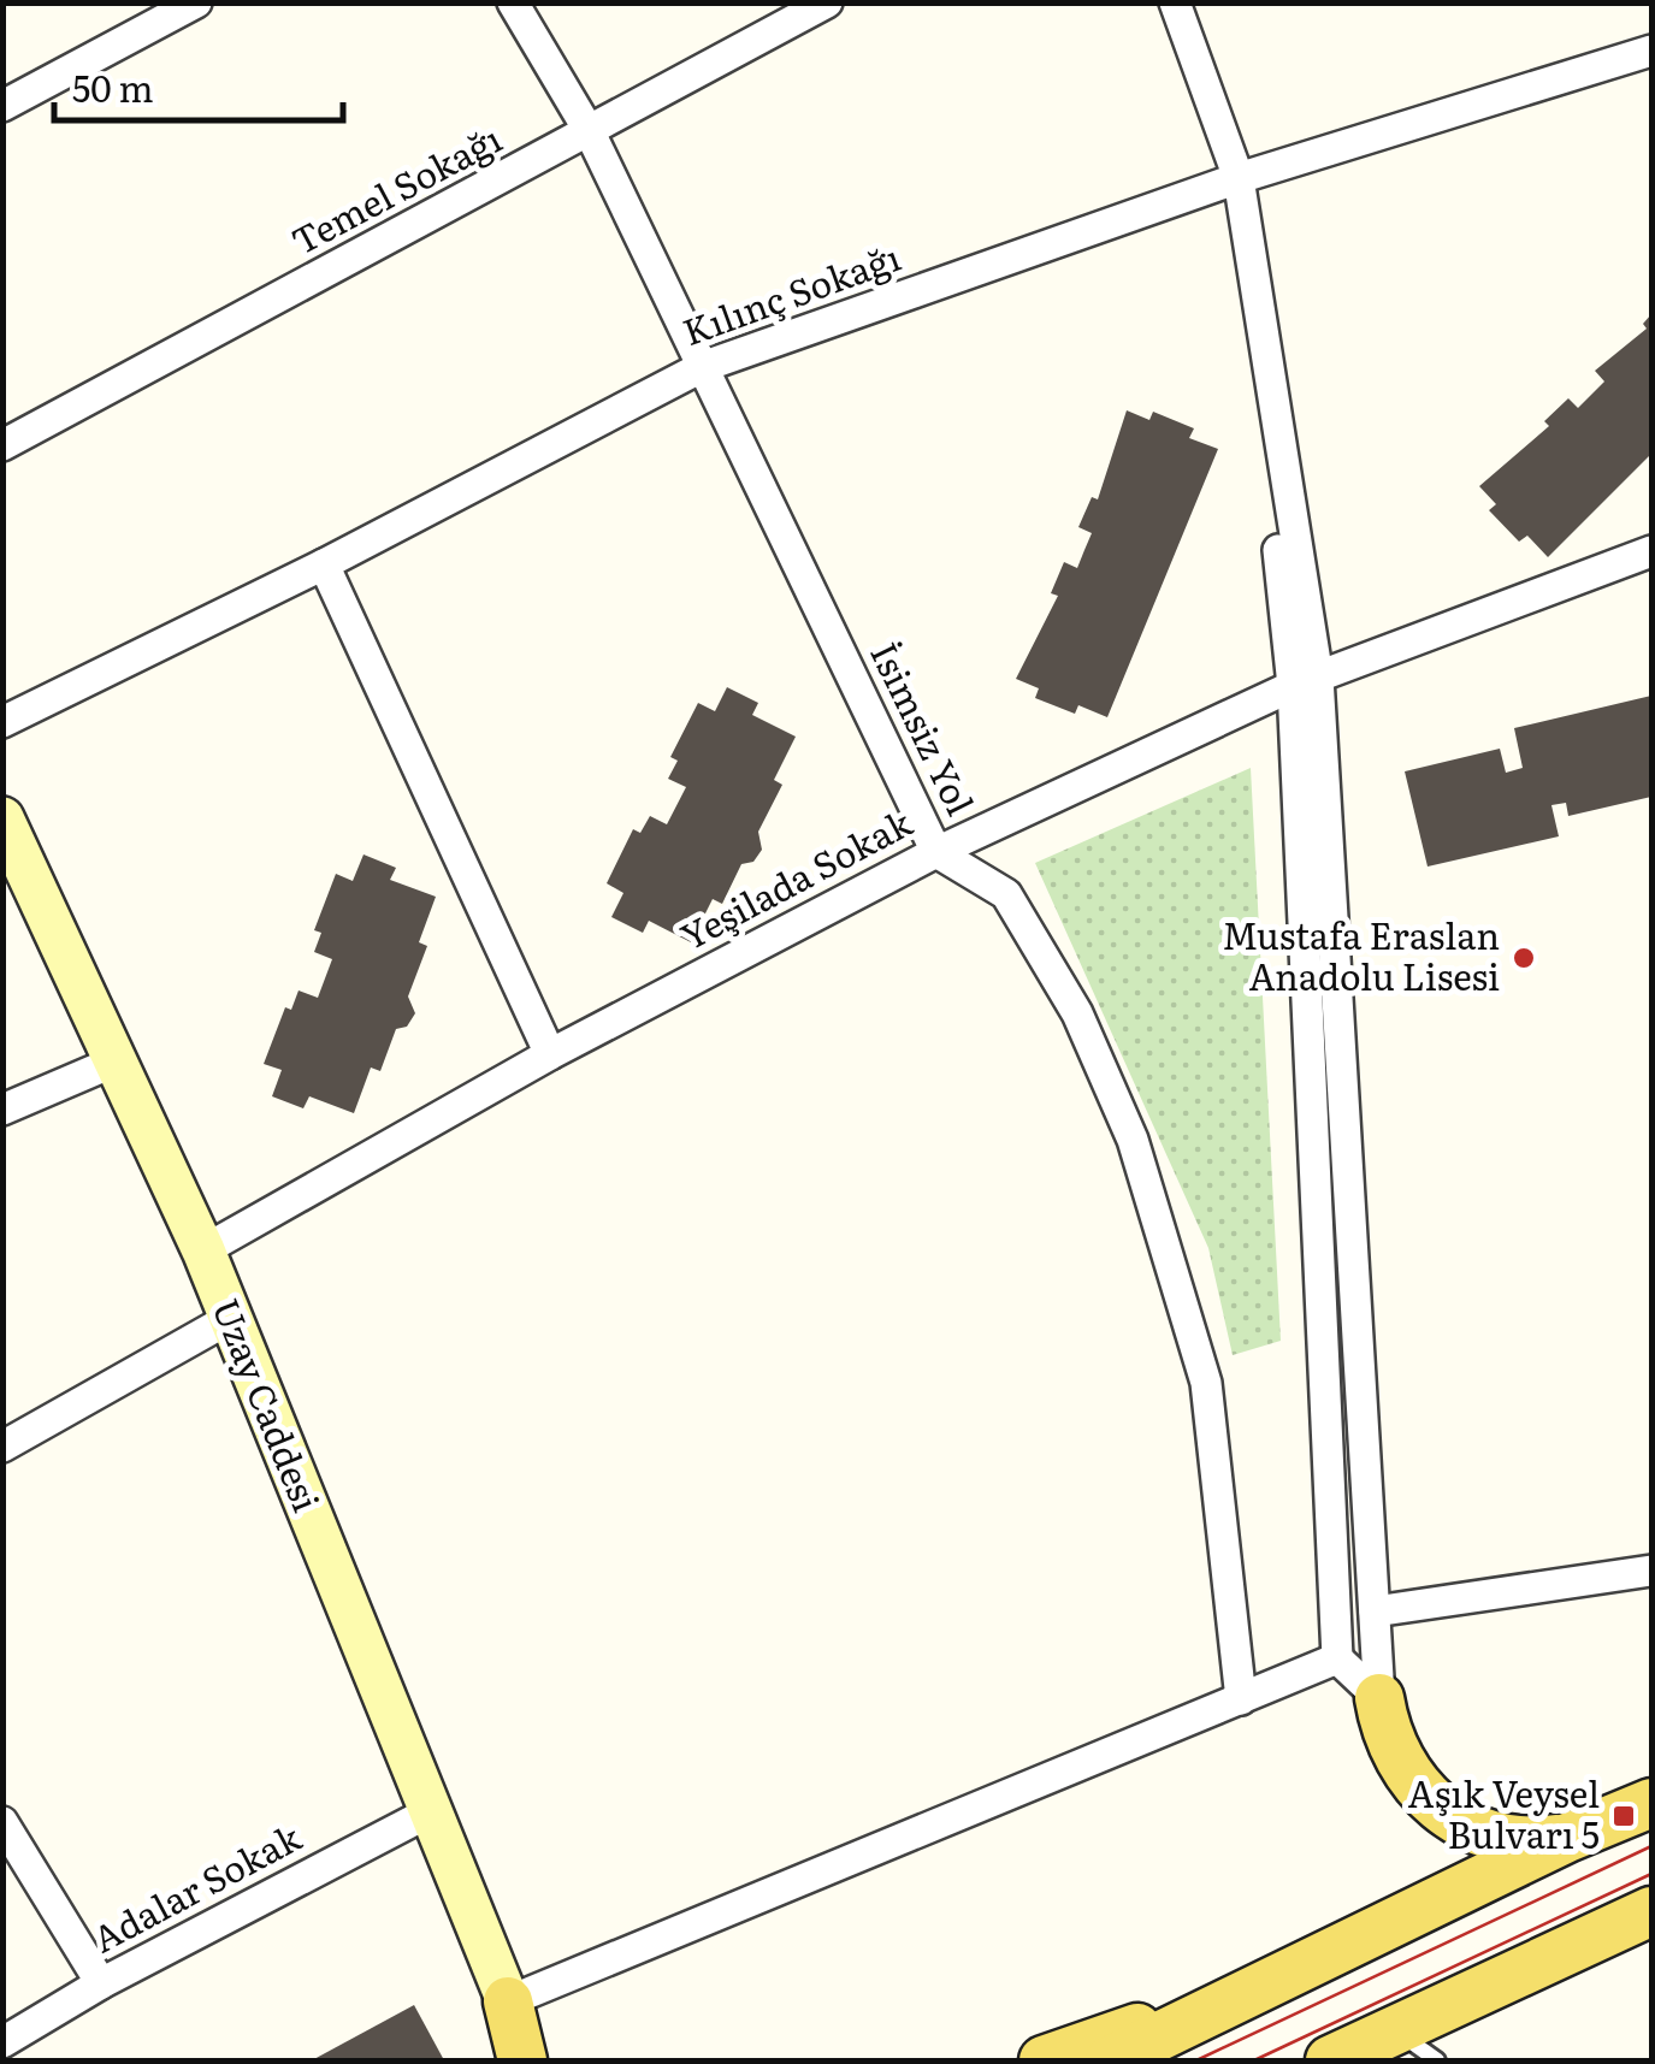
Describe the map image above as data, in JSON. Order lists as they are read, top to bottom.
{
  "streets": {
    "main road": ["Uzay Caddesi"],
    "street": [
      "Temel Sokağı",
      "Kılınç Sokağı",
      "İsimsiz Yol",
      "Yeşilada Sokak",
      "Adalar Sokak"
    ]
  },
  "crossings": [
    ["Temel Sokağı", "İsimsiz Yol"],
    ["Kılınç Sokağı", "İsimsiz Yol"],
    ["İsimsiz Yol", "Yeşilada Sokak"],
    ["Yeşilada Sokak", "Uzay Caddesi"],
    ["Uzay Caddesi", "Adalar Sokak"]
  ],
  "places": {
    "other": ["Mustafa Eraslan Anadolu Lisesi"],
    "transit": ["Aşık Veysel Bulvarı 5"]
  },
  "scale_bar": "50 m"
}
